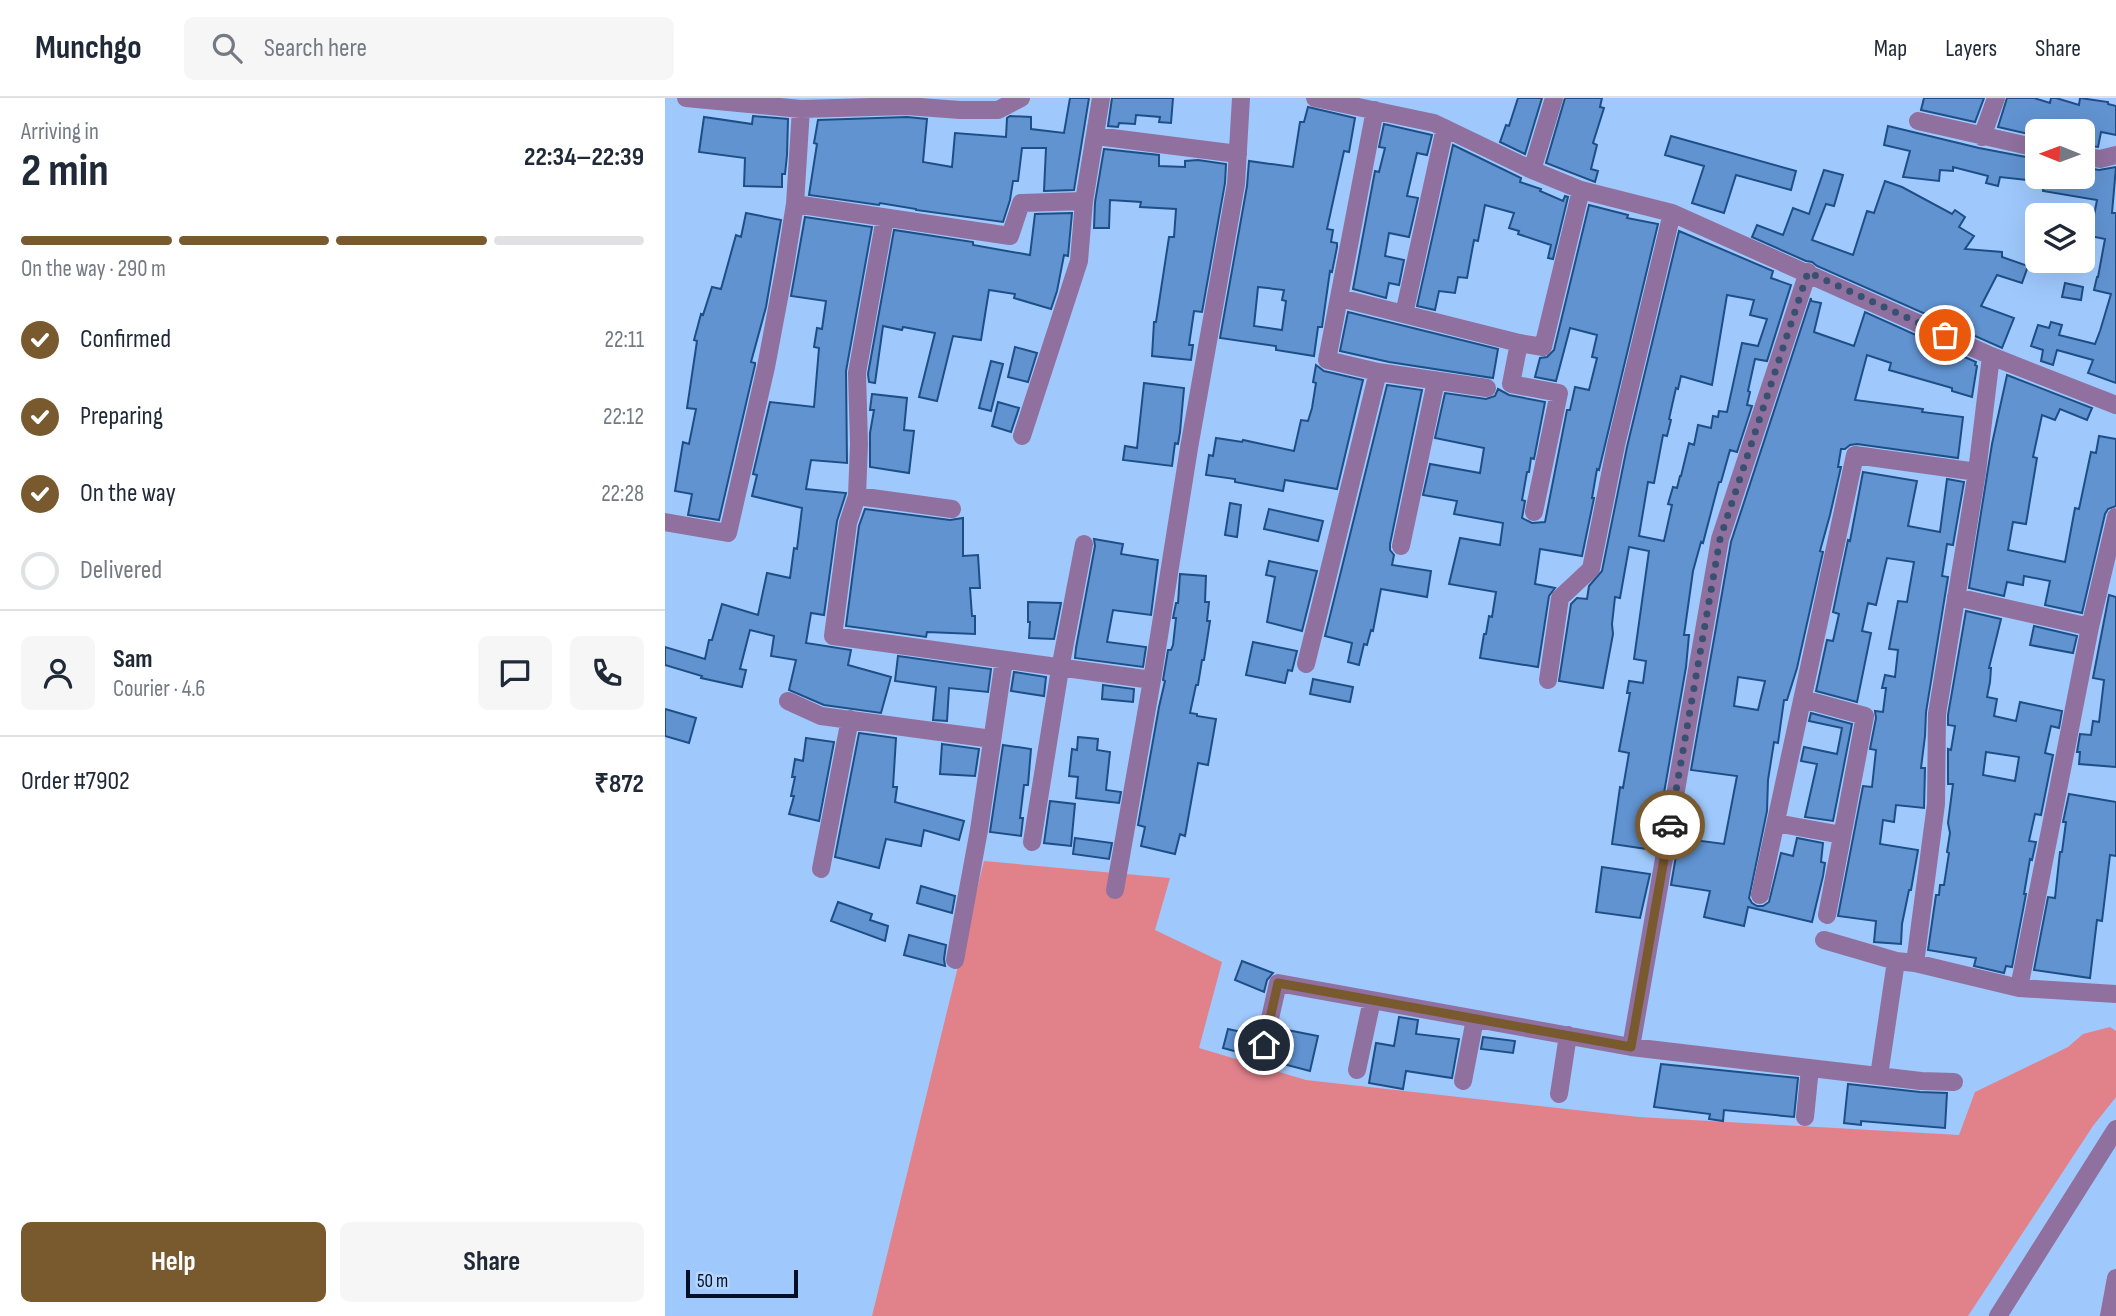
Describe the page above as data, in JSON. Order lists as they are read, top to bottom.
{
  "scale_bar": "50 m",
  "north": "left",
  "page": {
    "header": "Munchgo",
    "search": "Search here",
    "nav": ["Map", "Layers", "Share"],
    "heading": ["2 min", "Arriving in", "22:34–22:39"],
    "panel": [
      "Sam",
      "Courier · 4.6",
      "Order #7902",
      "₹872"
    ],
    "bar": "On the way · 290 m",
    "list": [
      ["Confirmed", "22:11"],
      ["Preparing", "22:12"],
      ["On the way", "22:28"],
      "Delivered"
    ],
    "buttons": ["Help", "Share"],
    "scale": "50 m"
  }
}
